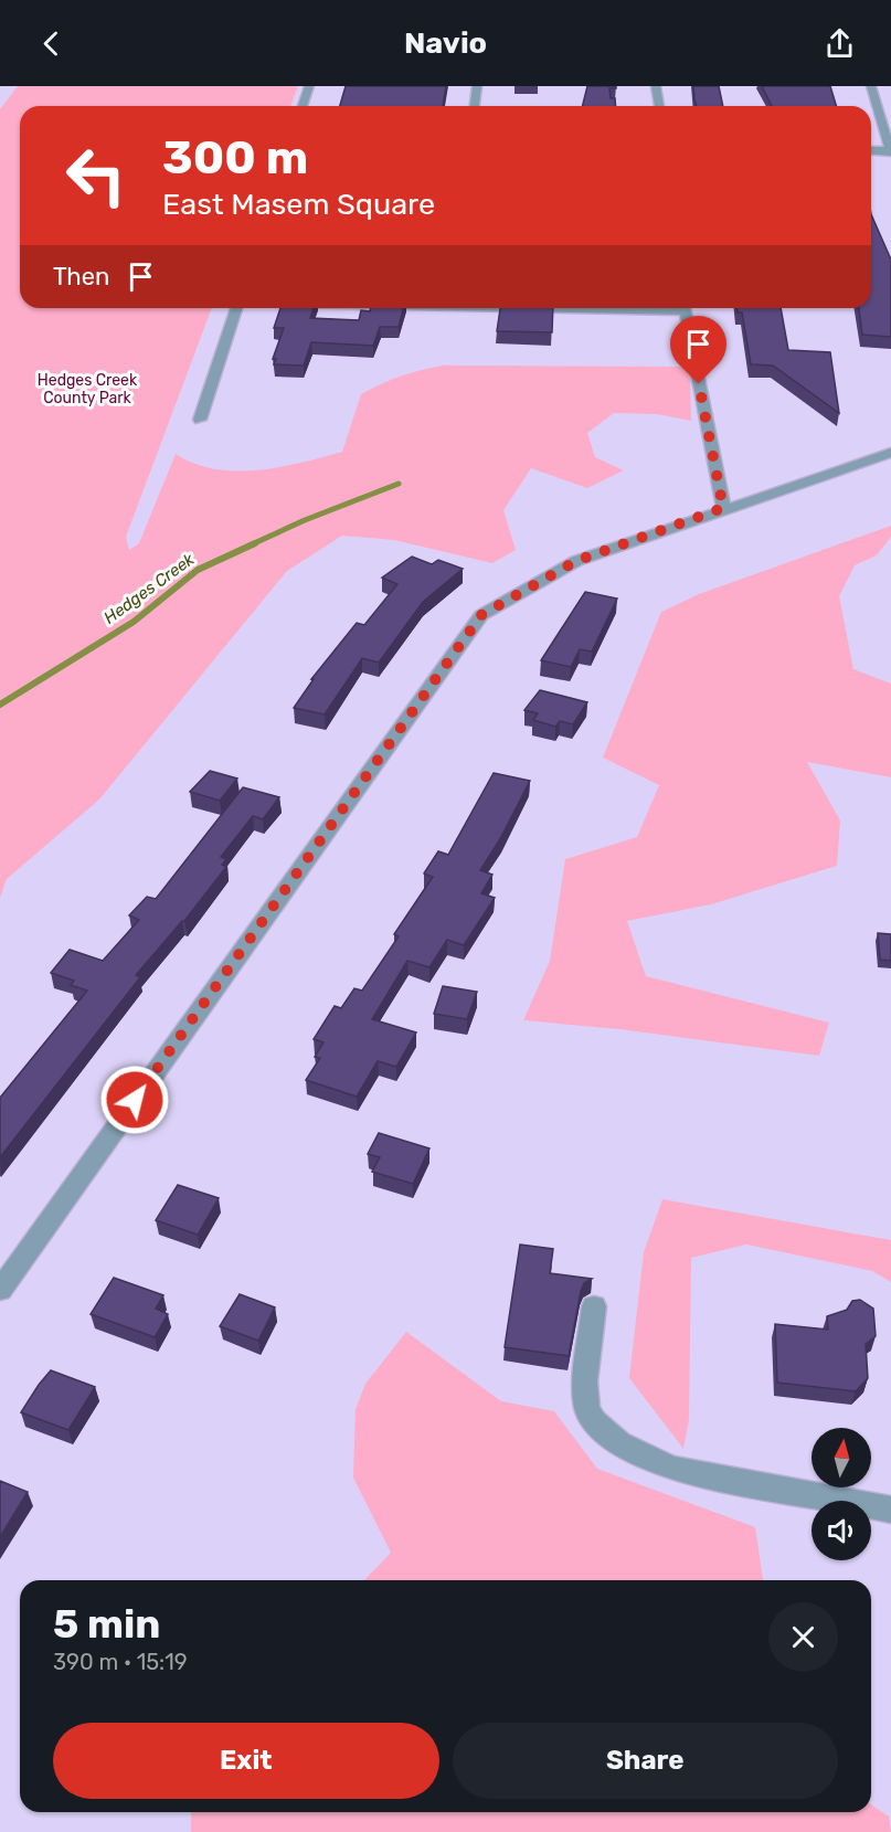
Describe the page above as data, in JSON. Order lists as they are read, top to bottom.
{
  "water": ["Hedges Creek"],
  "parks": ["Hedges Creek County Park"],
  "north": "top",
  "page": {
    "header": "Navio",
    "turn": ["300 m", "East Masem Square"],
    "then": "Then",
    "heading": ["5 min", "390 m · 15:19"],
    "buttons": ["Exit", "Share"]
  }
}
